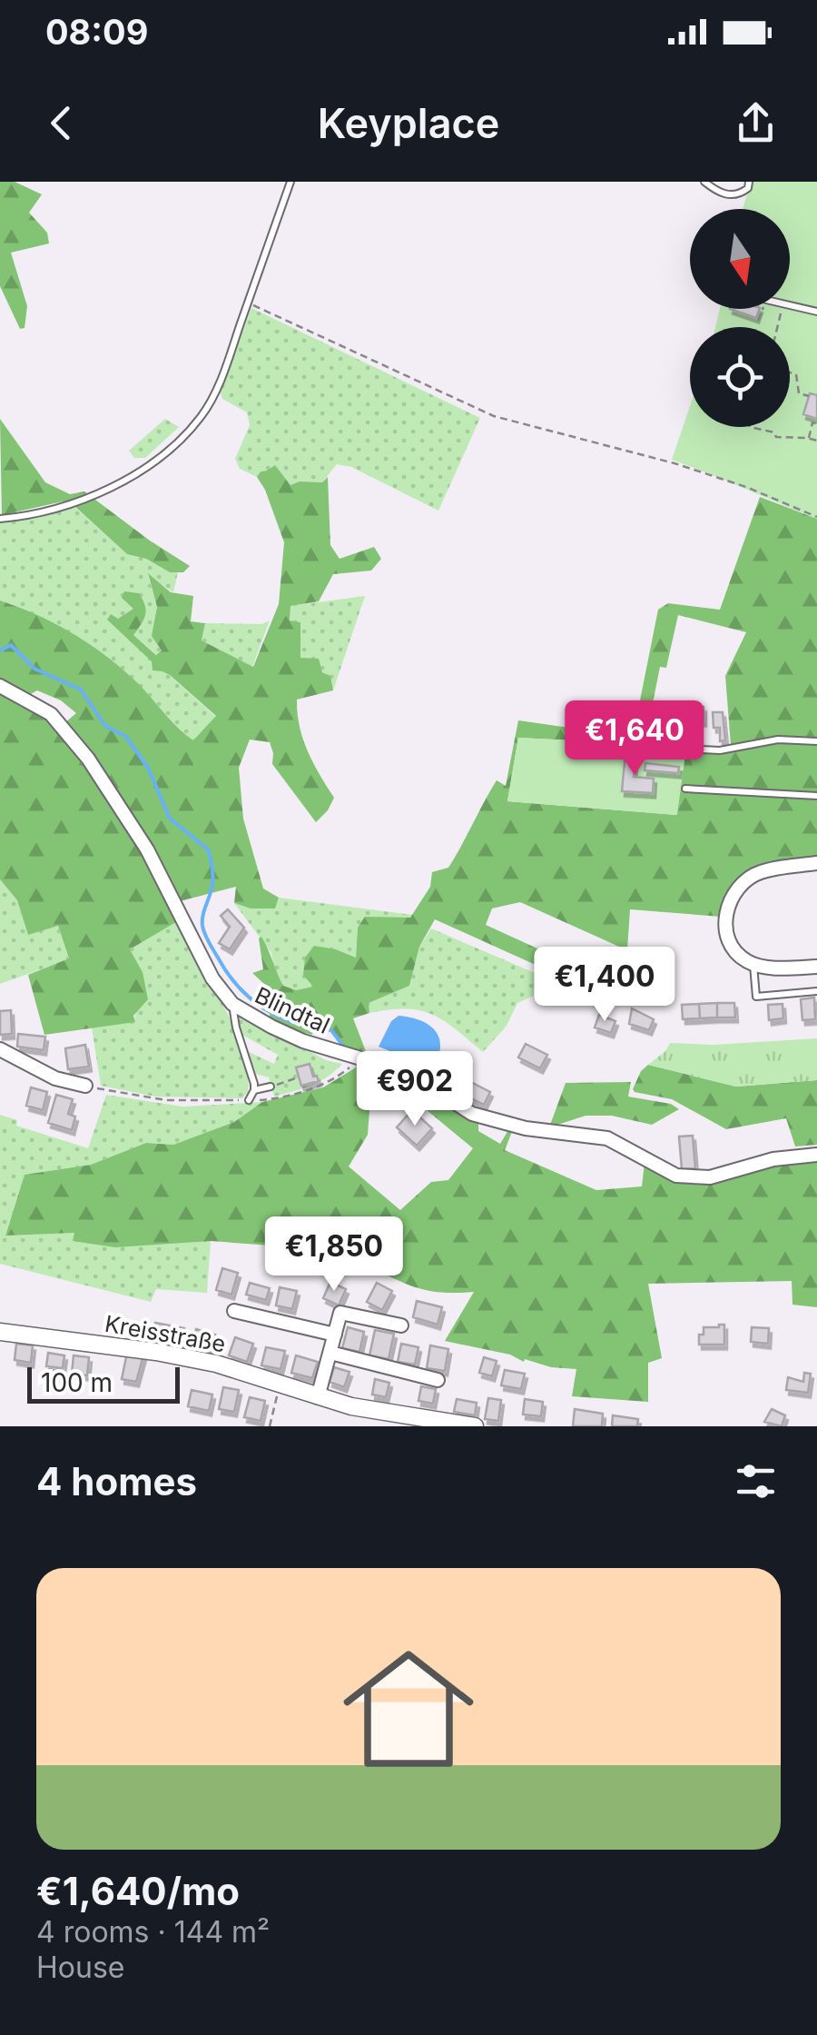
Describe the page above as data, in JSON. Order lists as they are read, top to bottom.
{
  "streets": {
    "street": ["Blindtal", "Kreisstraße"]
  },
  "scale_bar": "100 m",
  "north": "bottom",
  "page": {
    "status": "08:09",
    "header": "Keyplace",
    "price": [
      "€1,640",
      "€1,400",
      "€902",
      "€1,850"
    ],
    "scale": "100 m",
    "heading": "4 homes",
    "list": [
      {
        "name": "€1,640/mo",
        "note": "4 rooms · 144 m² · House"
      }
    ]
  }
}
